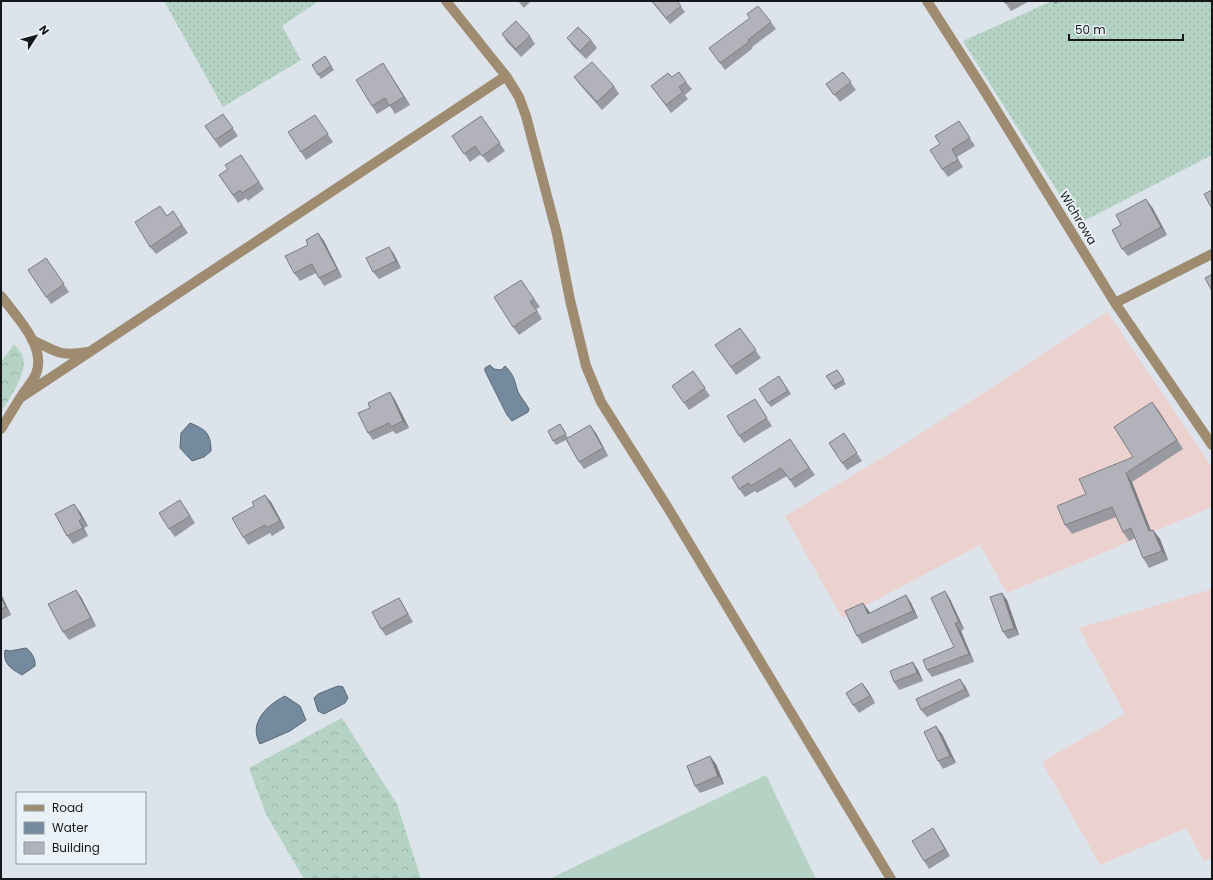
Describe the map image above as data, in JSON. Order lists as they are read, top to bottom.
{
  "streets": {
    "street": ["Wichrowa"]
  },
  "legend": ["Road", "Water", "Building"],
  "scale_bar": "50 m",
  "north": "top right"
}
